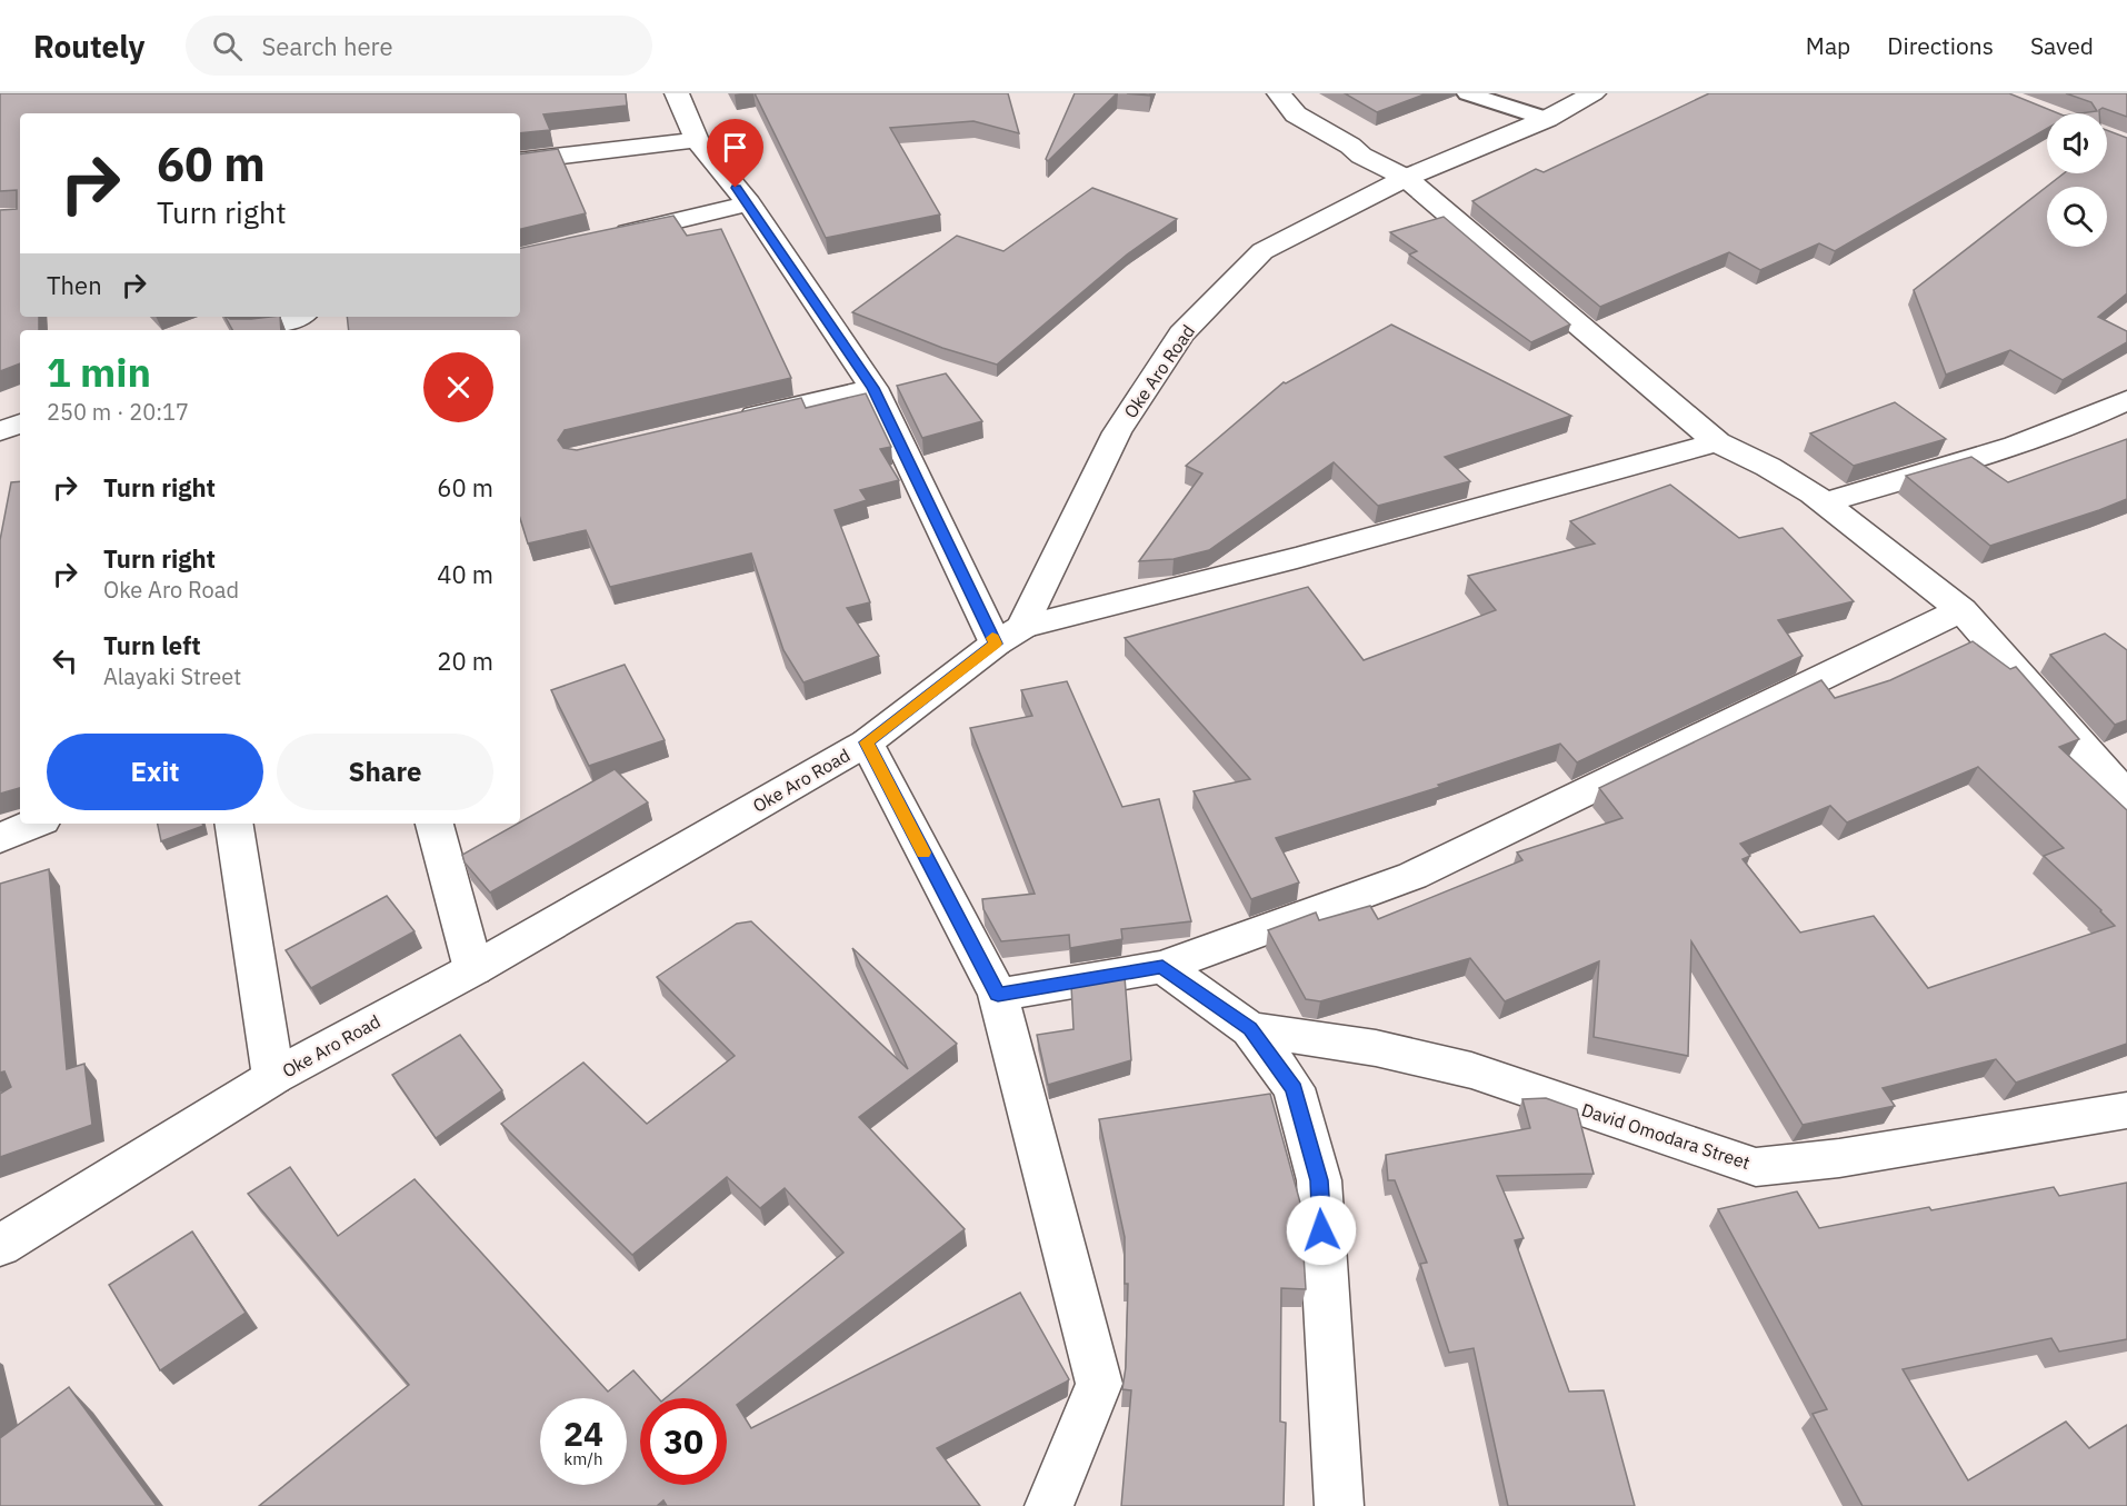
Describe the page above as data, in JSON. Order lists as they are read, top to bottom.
{
  "streets": {
    "street": ["Oke Aro Road", "David Omodara Street"]
  },
  "page": {
    "header": "Routely",
    "search": "Search here",
    "nav": ["Map", "Directions", "Saved"],
    "turn": ["60 m", "Turn right"],
    "then": "Then",
    "heading": ["1 min", "250 m · 20:17"],
    "list": [
      {
        "name": "Turn right",
        "value": "60 m"
      },
      {
        "name": "Turn right",
        "note": "Oke Aro Road",
        "value": "40 m"
      },
      {
        "name": "Turn left",
        "note": "Alayaki Street",
        "value": "20 m"
      }
    ],
    "buttons": ["Exit", "Share"],
    "speed": "24 km/h",
    "limit": "30"
  }
}
